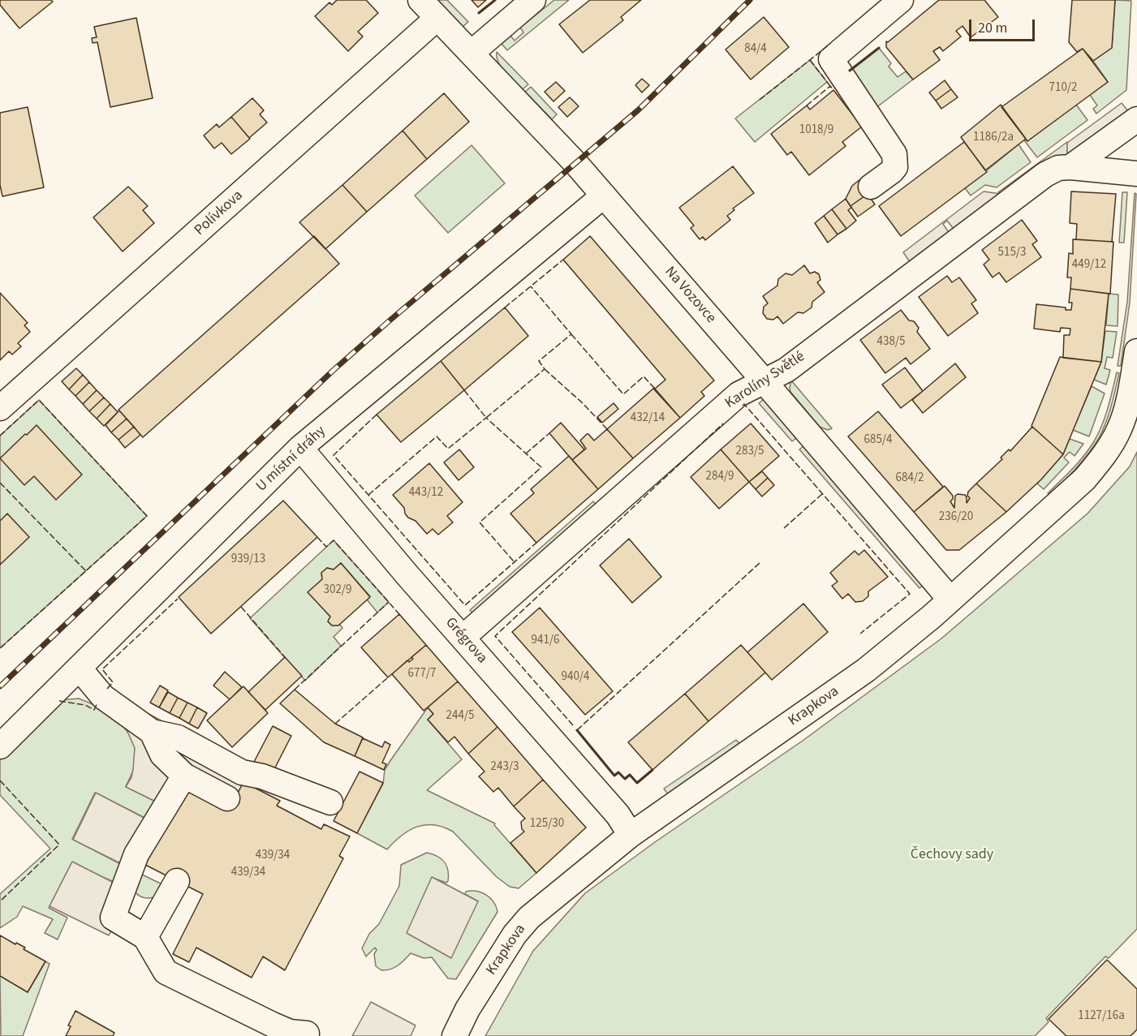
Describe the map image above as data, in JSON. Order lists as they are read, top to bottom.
{
  "streets": {
    "street": [
      "Polívkova",
      "Na Vozovce",
      "Karolíny Světlé",
      "U místní dráhy",
      "Grégrova",
      "Krapkova"
    ]
  },
  "crossings": [
    ["Polívkova", "Na Vozovce"],
    ["Na Vozovce", "Karolíny Světlé"],
    ["Na Vozovce", "U místní dráhy"],
    ["Na Vozovce", "Krapkova"],
    ["Karolíny Světlé", "Grégrova"],
    ["U místní dráhy", "Grégrova"],
    ["Grégrova", "Krapkova"]
  ],
  "parks": ["Čechovy sady"],
  "house_numbers": [
    "84/4",
    "710/2",
    "1018/9",
    "1186/2a",
    "515/3",
    "449/12",
    "438/5",
    "432/14",
    "685/4",
    "283/5",
    "284/9",
    "684/2",
    "443/12",
    "236/20",
    "939/13",
    "302/9",
    "941/6",
    "677/7",
    "940/4",
    "244/5",
    "243/3",
    "125/30",
    "439/34",
    "439/34",
    "1127/16a"
  ],
  "scale_bar": "20 m"
}
